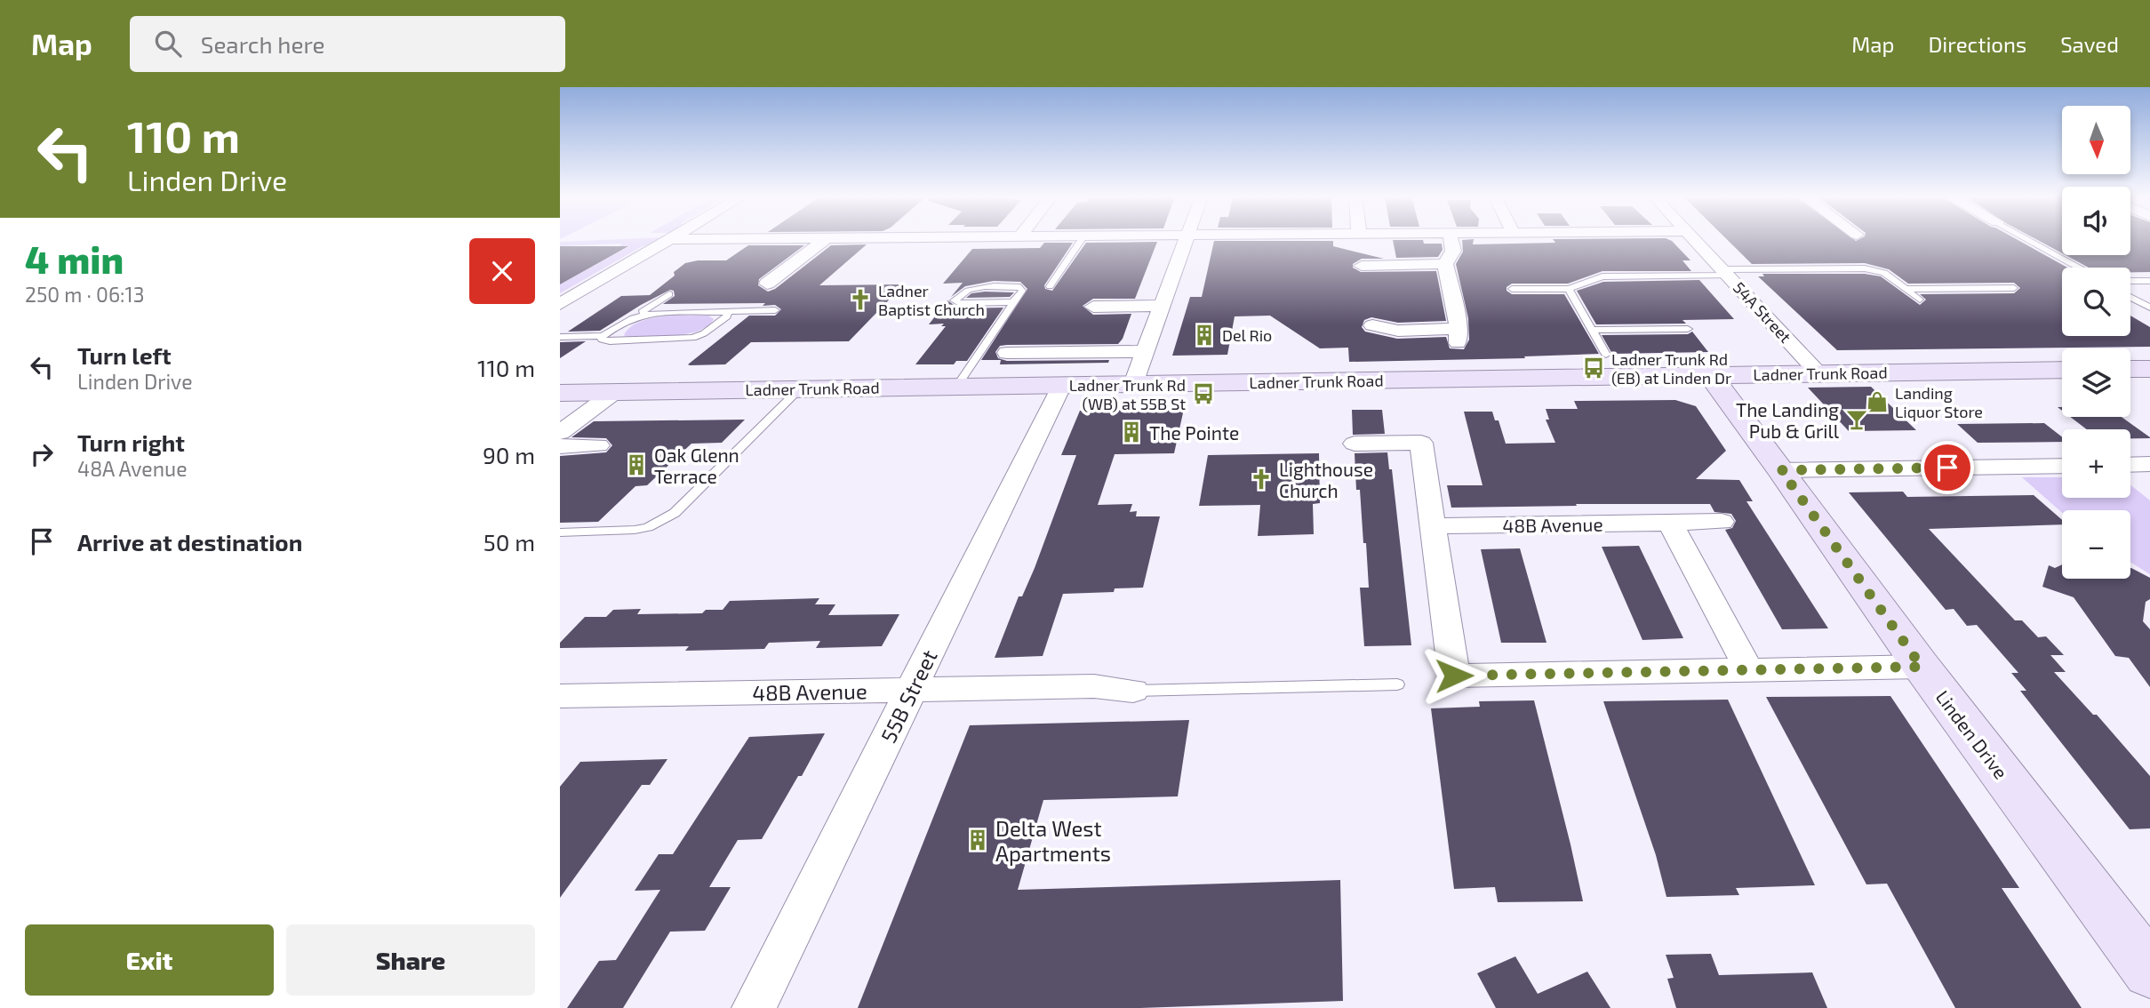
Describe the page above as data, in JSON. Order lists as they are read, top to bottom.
{
  "streets": {
    "main road": ["Ladner Trunk Road", "Linden Drive"],
    "street": ["54A Street", "48B Avenue", "55B Street"]
  },
  "crossings": [
    ["54A Street", "Ladner Trunk Road"],
    ["Ladner Trunk Road", "55B Street"],
    ["Ladner Trunk Road", "Linden Drive"],
    ["48B Avenue", "55B Street"]
  ],
  "places": {
    "church": ["Ladner Baptist Church", "Lighthouse Church"],
    "building": [
      "Del Rio",
      "The Pointe",
      "Oak Glenn Terrace",
      "Delta West Apartments"
    ],
    "bus stop": ["Ladner Trunk Rd (EB) at Linden Dr", "Ladner Trunk Rd (WB) at 55B St"],
    "shop": ["Landing Liquor Store"],
    "bar": ["The Landing Pub & Grill"]
  },
  "north": "bottom",
  "page": {
    "header": "Map",
    "search": "Search here",
    "nav": ["Map", "Directions", "Saved"],
    "turn": ["110 m", "Linden Drive"],
    "map_buttons": ["+", "−"],
    "heading": ["4 min", "250 m · 06:13"],
    "list": [
      {
        "name": "Turn left",
        "note": "Linden Drive",
        "value": "110 m"
      },
      {
        "name": "Turn right",
        "note": "48A Avenue",
        "value": "90 m"
      },
      {
        "name": "Arrive at destination",
        "value": "50 m"
      }
    ],
    "buttons": ["Exit", "Share"]
  }
}
